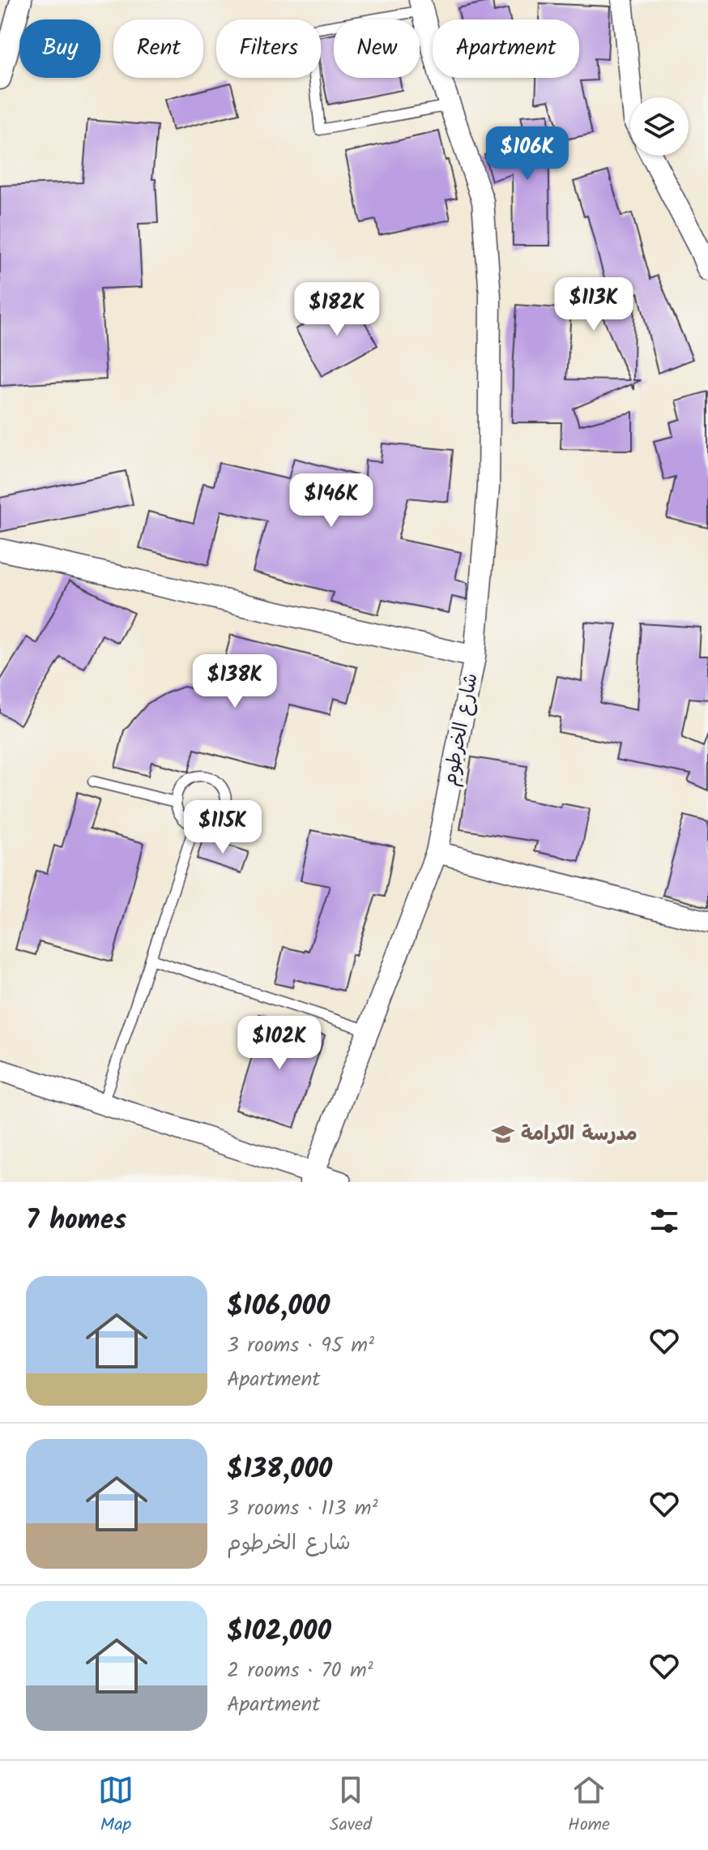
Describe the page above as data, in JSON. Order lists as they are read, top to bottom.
{
  "streets": {
    "street": ["شارع الخرطوم"]
  },
  "places": {
    "school or university": ["مدرسة الكرامة"]
  },
  "page": {
    "chip": [
      "Buy",
      "Rent",
      "Filters",
      "New",
      "Apartment"
    ],
    "price": [
      "$106K",
      "$113K",
      "$182K",
      "$146K",
      "$138K",
      "$115K",
      "$102K"
    ],
    "heading": "7 homes",
    "list": [
      {
        "name": "$106,000",
        "note": "3 rooms · 95 m² · Apartment"
      },
      {
        "name": "$138,000",
        "note": "3 rooms · 113 m² · شارع الخرطوم"
      },
      {
        "name": "$102,000",
        "note": "2 rooms · 70 m² · Apartment"
      }
    ],
    "tabs": ["Map", "Saved", "Home"]
  }
}
